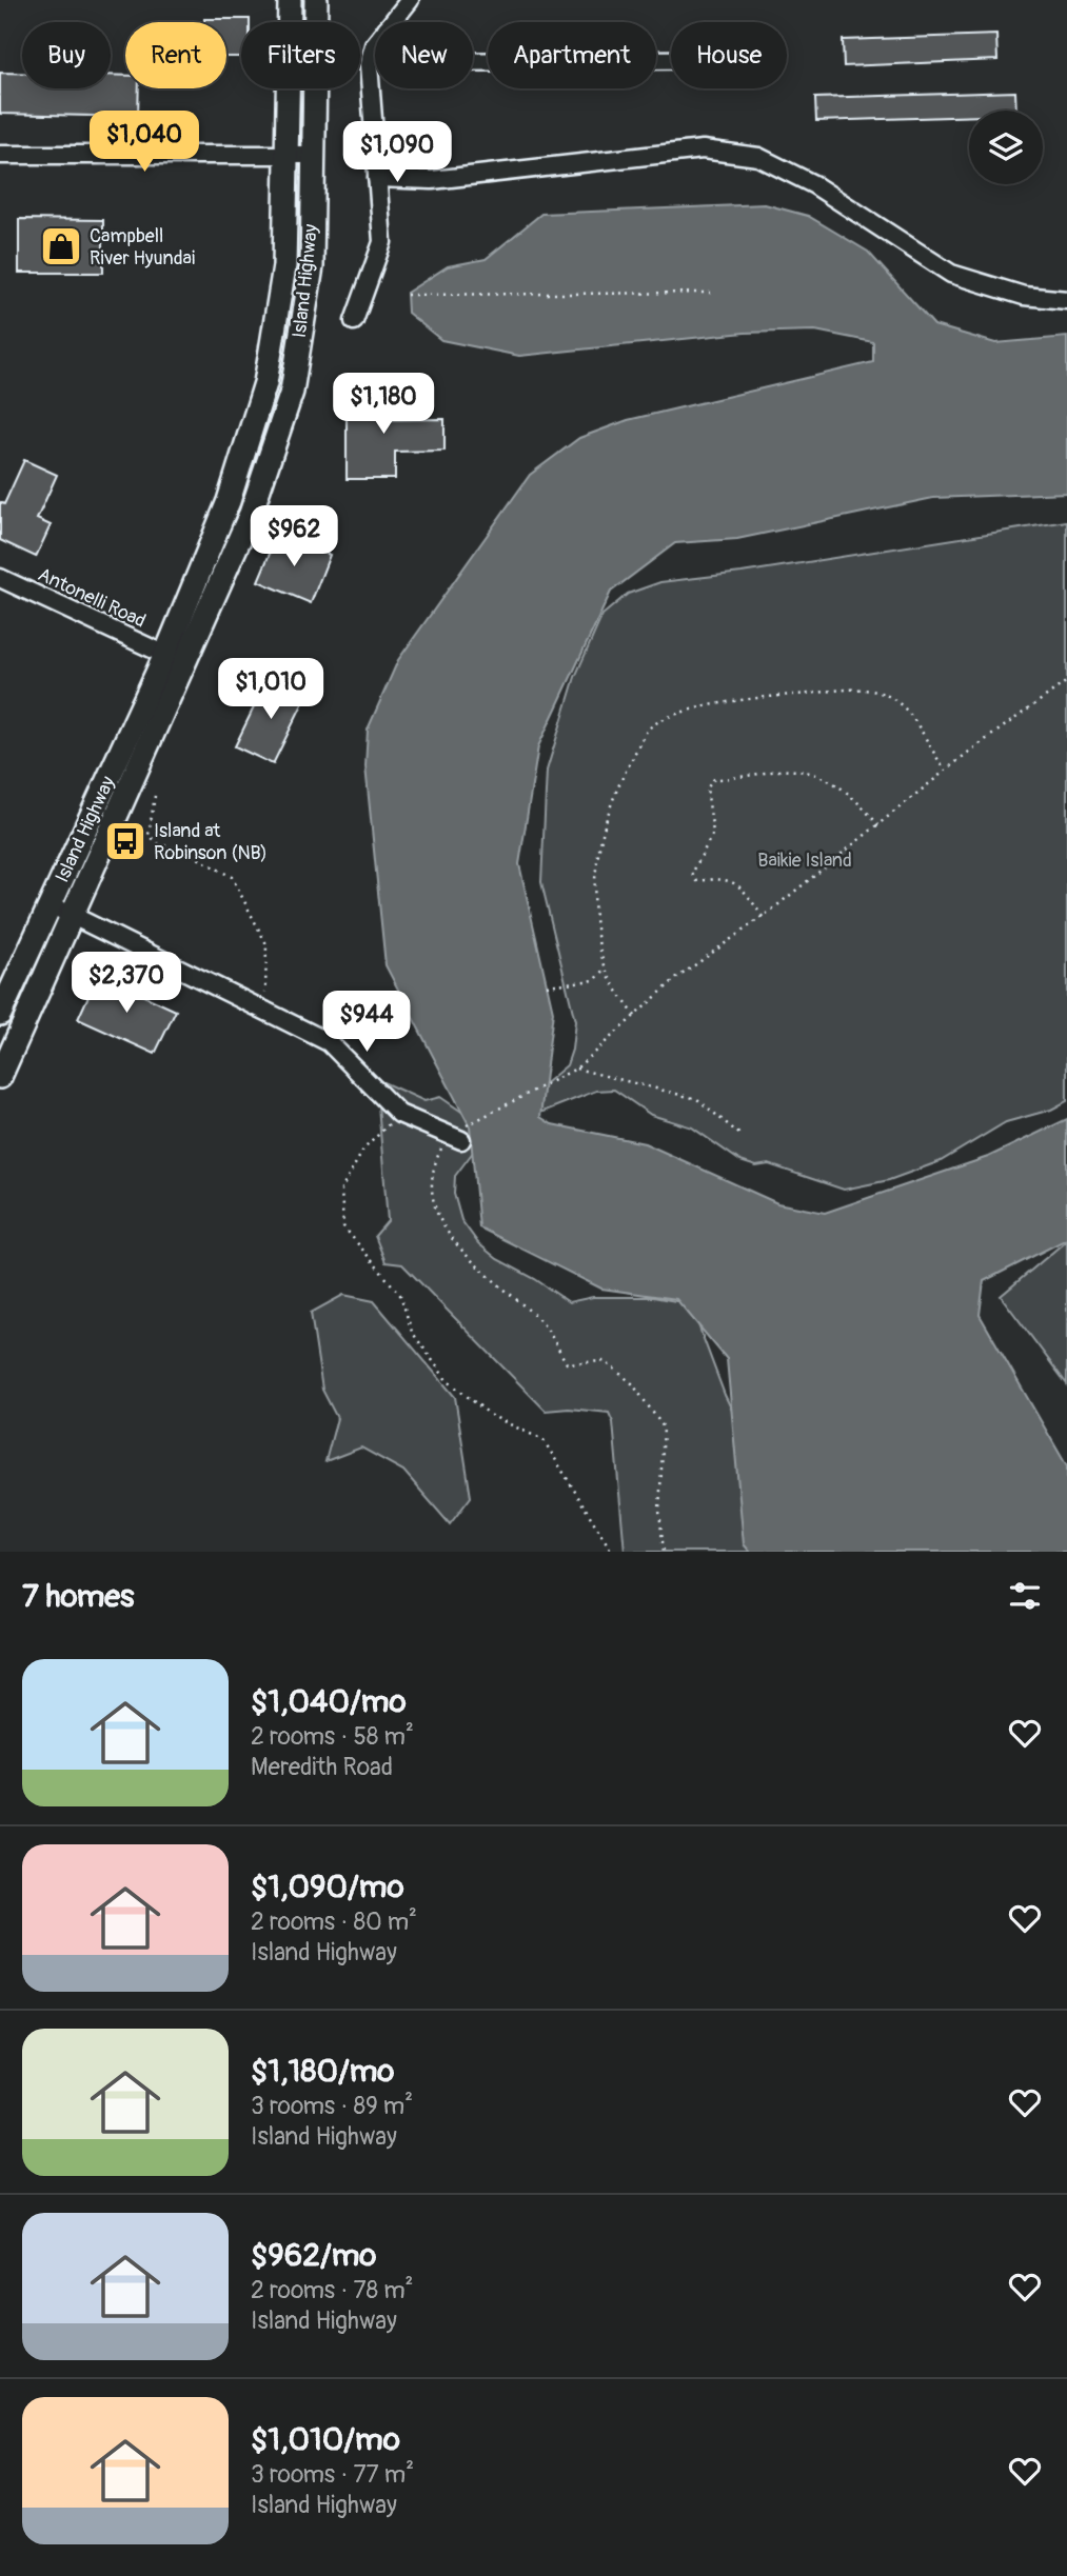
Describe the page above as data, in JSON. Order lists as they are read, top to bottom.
{
  "streets": {
    "main road": ["Island Highway"],
    "street": ["Antonelli Road"]
  },
  "crossings": [
    ["Island Highway", "Antonelli Road"]
  ],
  "parks": ["Baikie Island"],
  "places": {
    "shop": ["Campbell River Hyundai"],
    "bus stop": ["Island at Robinson (NB)"]
  },
  "page": {
    "chip": [
      "Buy",
      "Rent",
      "Filters",
      "New",
      "Apartment",
      "House"
    ],
    "price": [
      "$1,040",
      "$1,090",
      "$1,180",
      "$962",
      "$1,010",
      "$2,370",
      "$944"
    ],
    "heading": "7 homes",
    "list": [
      {
        "name": "$1,040/mo",
        "note": "2 rooms · 58 m² · Meredith Road"
      },
      {
        "name": "$1,090/mo",
        "note": "2 rooms · 80 m² · Island Highway"
      },
      {
        "name": "$1,180/mo",
        "note": "3 rooms · 89 m² · Island Highway"
      },
      {
        "name": "$962/mo",
        "note": "2 rooms · 78 m² · Island Highway"
      },
      {
        "name": "$1,010/mo",
        "note": "3 rooms · 77 m² · Island Highway"
      }
    ]
  }
}
